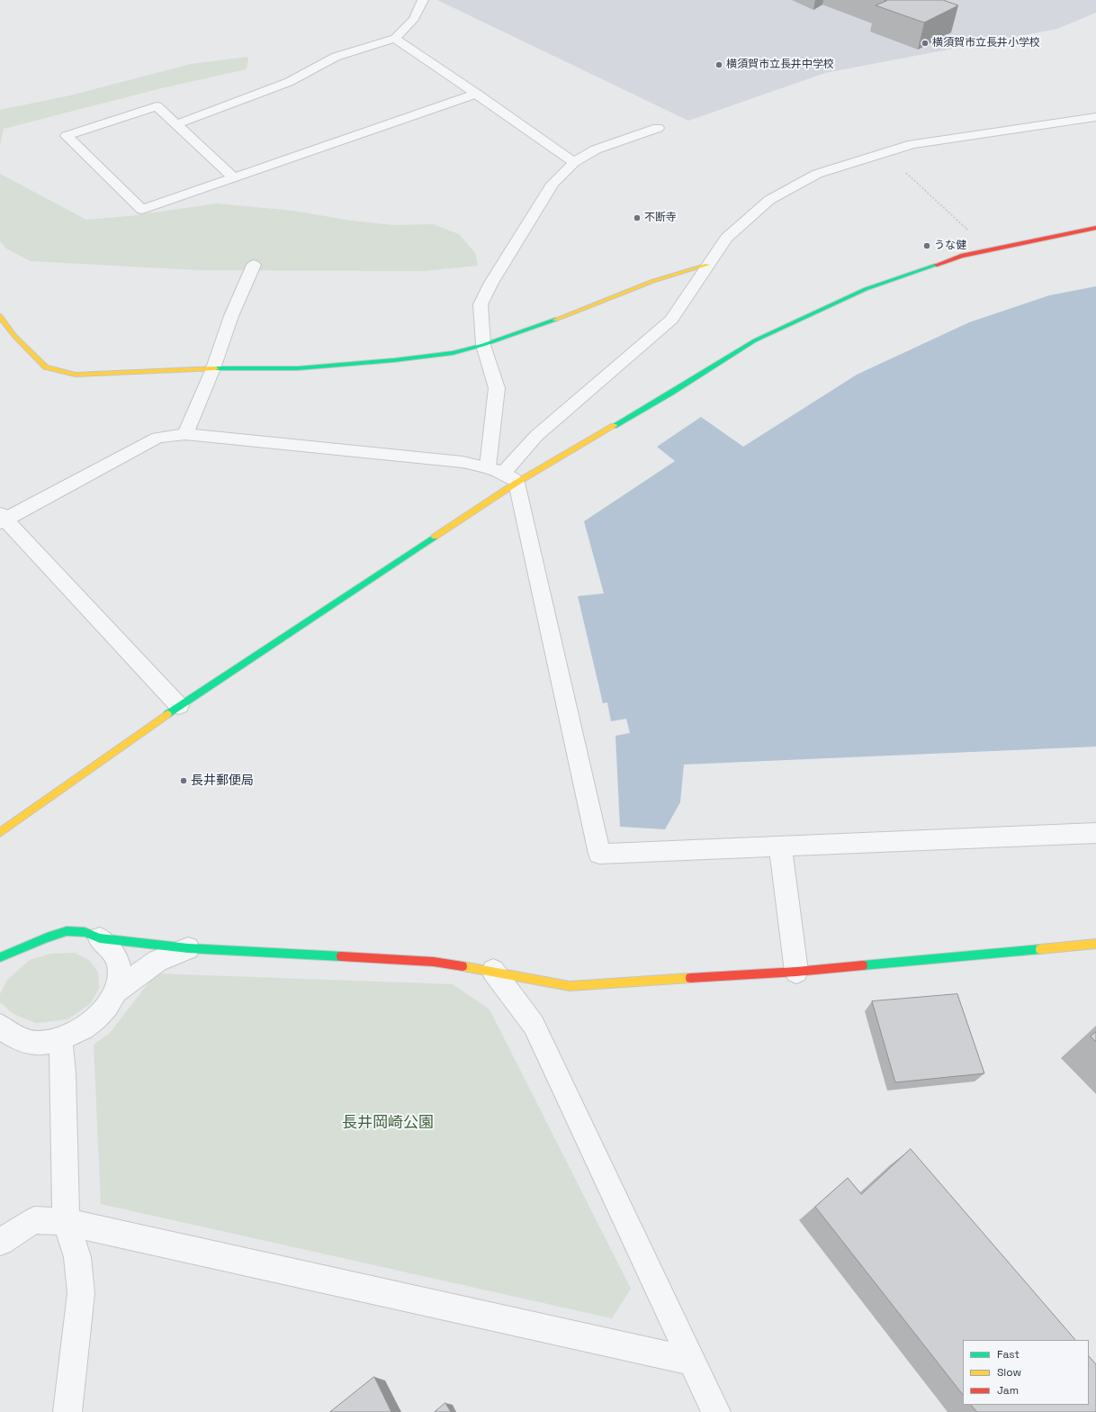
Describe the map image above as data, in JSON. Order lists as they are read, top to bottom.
{
  "parks": ["長井岡崎公園"],
  "places": [
    "横須賀市立長井小学校",
    "横須賀市立長井中学校",
    "不断寺",
    "うな健",
    "長井郵便局"
  ],
  "legend": ["Fast", "Slow", "Jam"]
}
